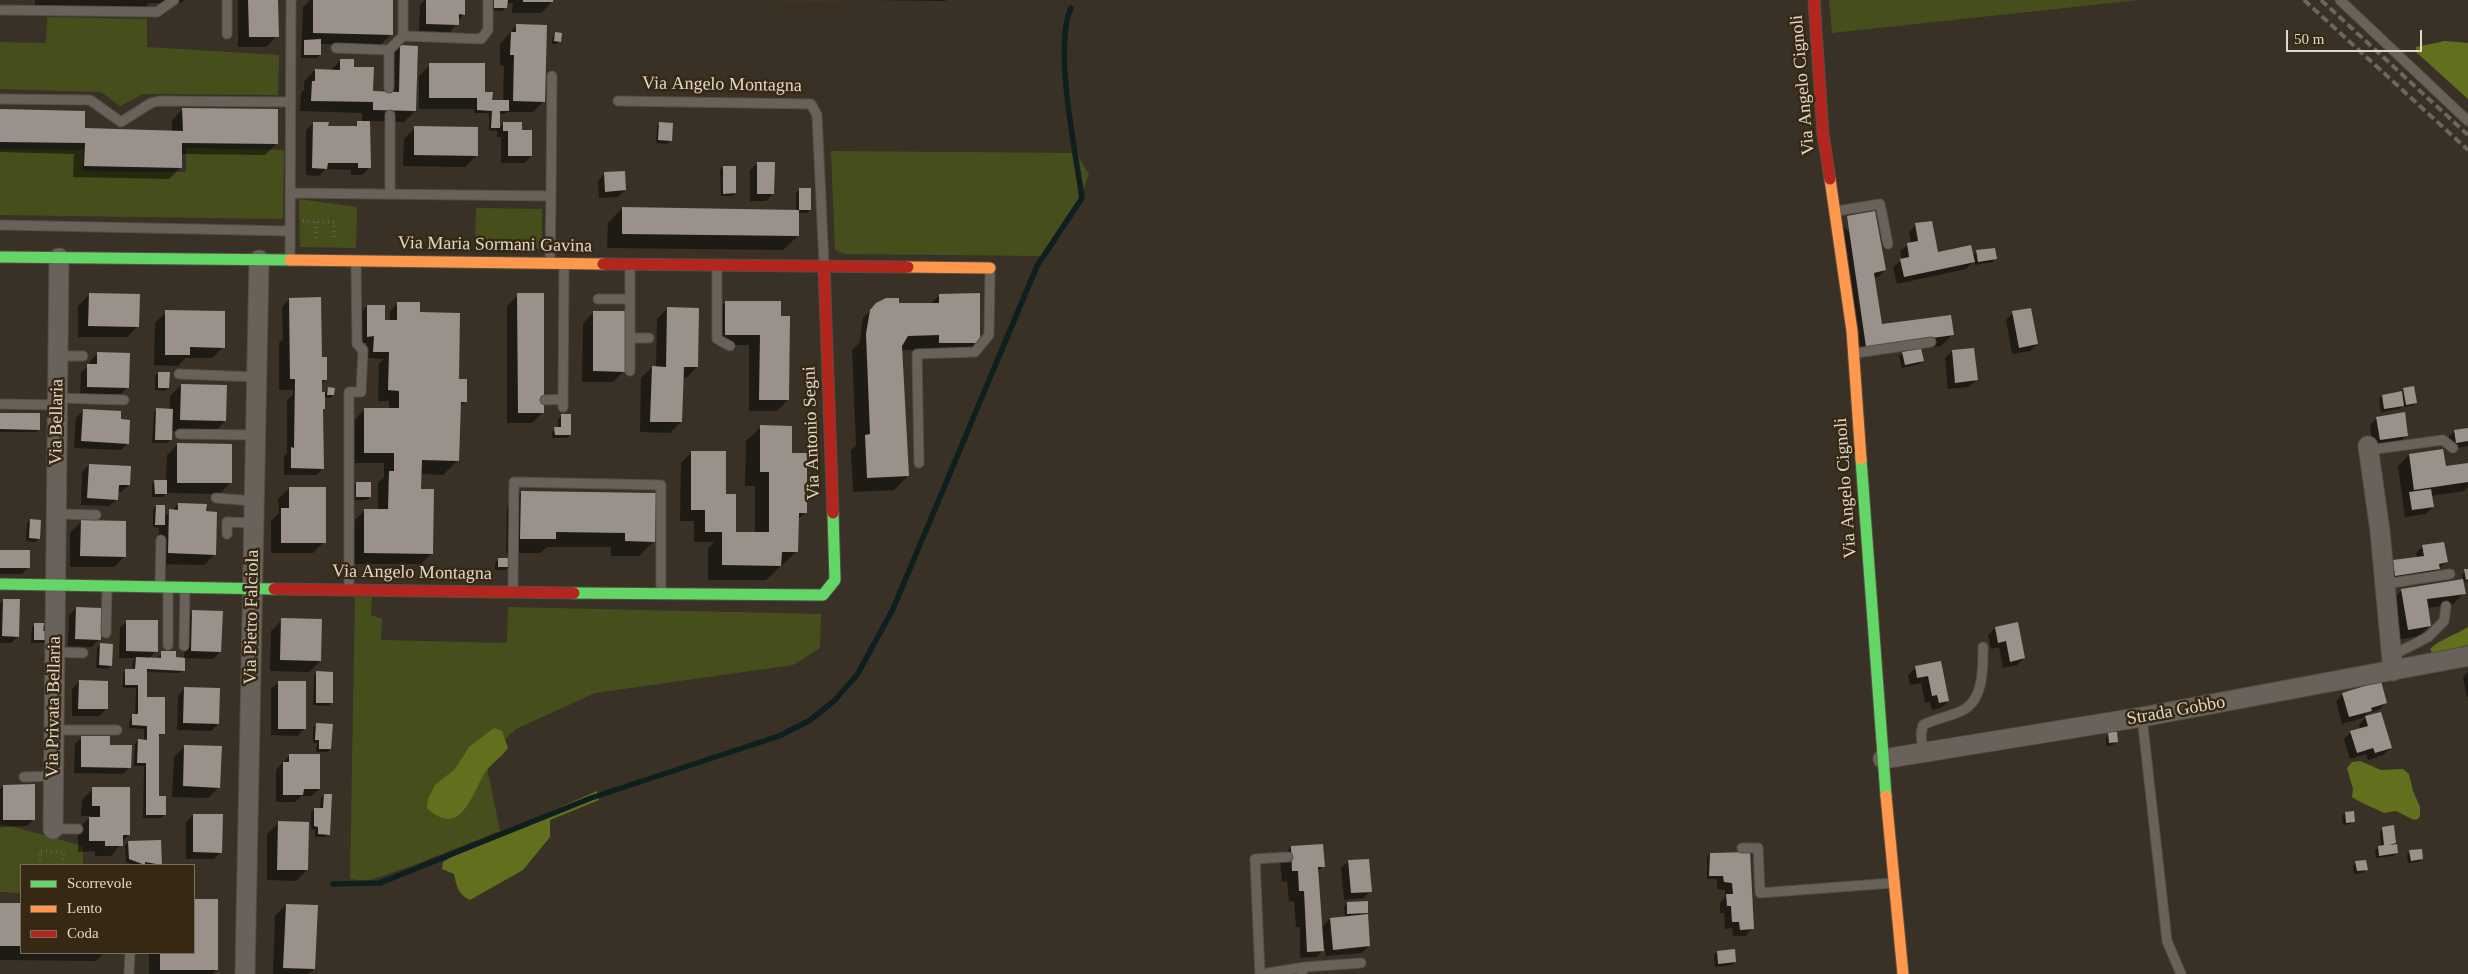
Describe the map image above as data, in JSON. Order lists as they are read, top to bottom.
{
  "streets": {
    "street": [
      "Via Angelo Montagna",
      "Via Angelo Cignoli",
      "Via Maria Sormani Gavina",
      "Via Bellaria",
      "Via Antonio Segni",
      "Via Pietro Falciola",
      "Via Privata Bellaria",
      "Strada Gobbo"
    ]
  },
  "crossings": [
    ["Via Angelo Montagna", "Via Maria Sormani Gavina"],
    ["Via Angelo Montagna", "Via Bellaria"],
    ["Via Angelo Montagna", "Via Antonio Segni"],
    ["Via Angelo Montagna", "Via Pietro Falciola"],
    ["Via Angelo Montagna", "Via Privata Bellaria"],
    ["Via Angelo Cignoli", "Strada Gobbo"],
    ["Via Maria Sormani Gavina", "Via Bellaria"],
    ["Via Maria Sormani Gavina", "Via Antonio Segni"],
    ["Via Maria Sormani Gavina", "Via Pietro Falciola"],
    ["Via Bellaria", "Via Privata Bellaria"]
  ],
  "legend": ["Scorrevole", "Lento", "Coda"],
  "scale_bar": "50 m"
}
